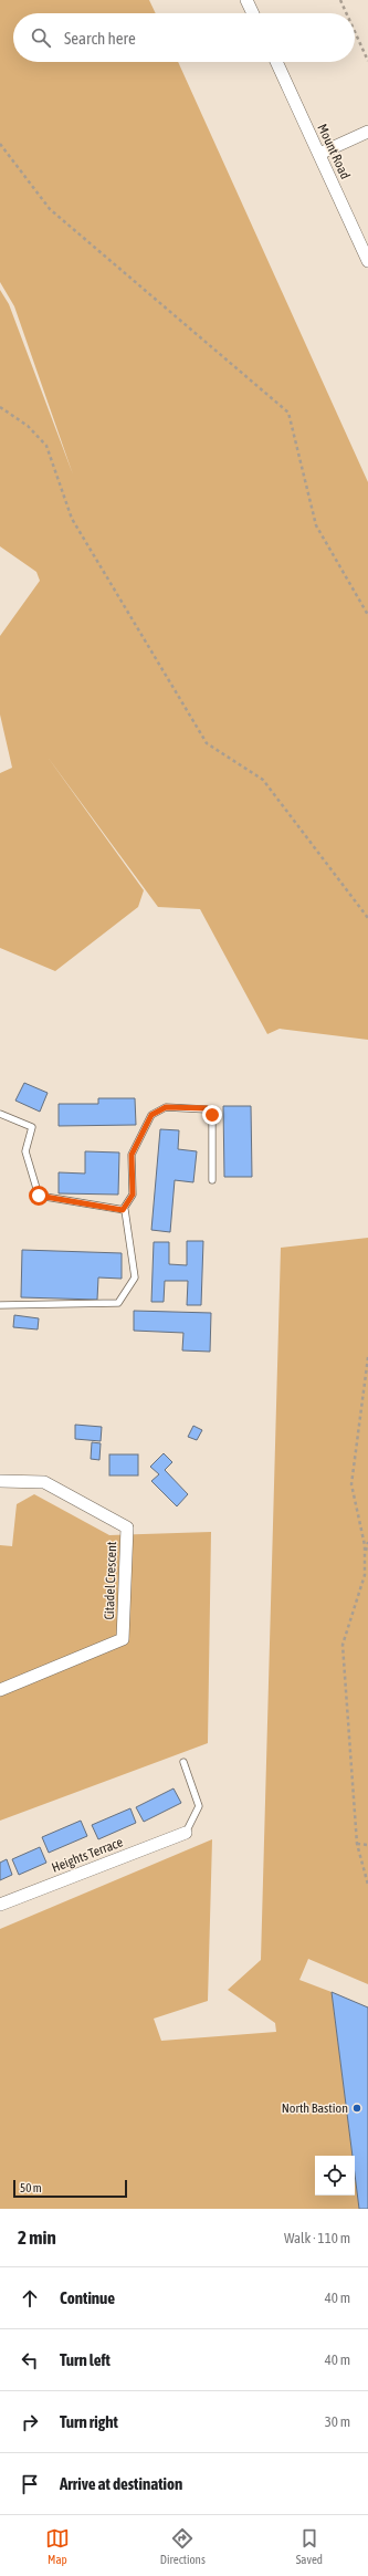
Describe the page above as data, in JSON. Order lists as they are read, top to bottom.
{
  "streets": {
    "street": ["Mount Road", "Citadel Crescent", "Heights Terrace"]
  },
  "places": ["North Bastion"],
  "scale_bar": "50 m",
  "page": {
    "search": "Search here",
    "scale": "50 m",
    "heading": ["2 min", "Walk · 110 m"],
    "list": [
      ["Continue", "40 m"],
      ["Turn left", "40 m"],
      ["Turn right", "30 m"],
      "Arrive at destination"
    ],
    "nav": ["Map", "Directions", "Saved"]
  }
}
